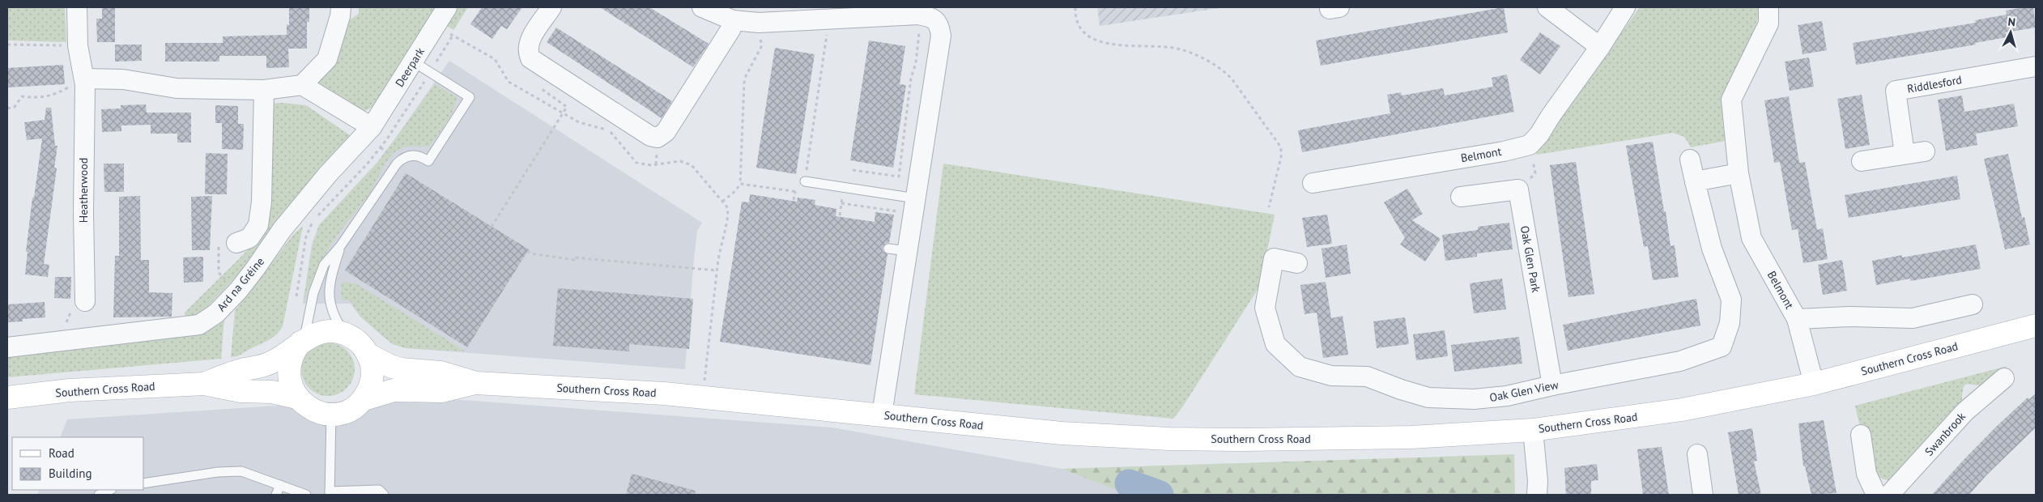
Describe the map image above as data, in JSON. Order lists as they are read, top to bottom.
{
  "streets": {
    "main road": ["Southern Cross Road"],
    "street": [
      "Deerpark",
      "Riddlesford",
      "Belmont",
      "Heatherwood",
      "Oak Glen Park",
      "Ard na Gréine",
      "Oak Glen View",
      "Swanbrook"
    ]
  },
  "crossings": [
    ["Deerpark", "Ard na Gréine"],
    ["Belmont", "Southern Cross Road"],
    ["Oak Glen Park", "Oak Glen View"]
  ],
  "legend": ["Road", "Building"],
  "north": "top"
}
